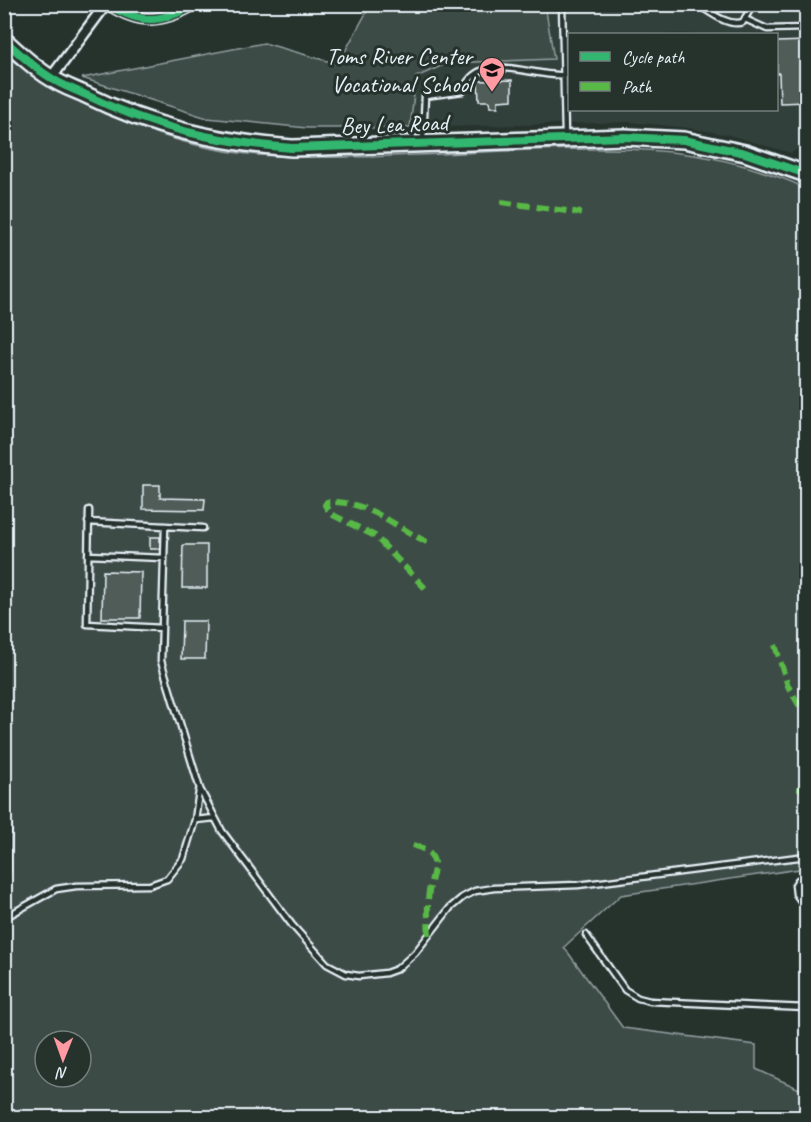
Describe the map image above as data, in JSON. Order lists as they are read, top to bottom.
{
  "streets": {
    "main road": ["Bey Lea Road"]
  },
  "places": {
    "school or university": ["Toms River Center Vocational School"]
  },
  "legend": ["Cycle path", "Path"],
  "north": "bottom"
}
